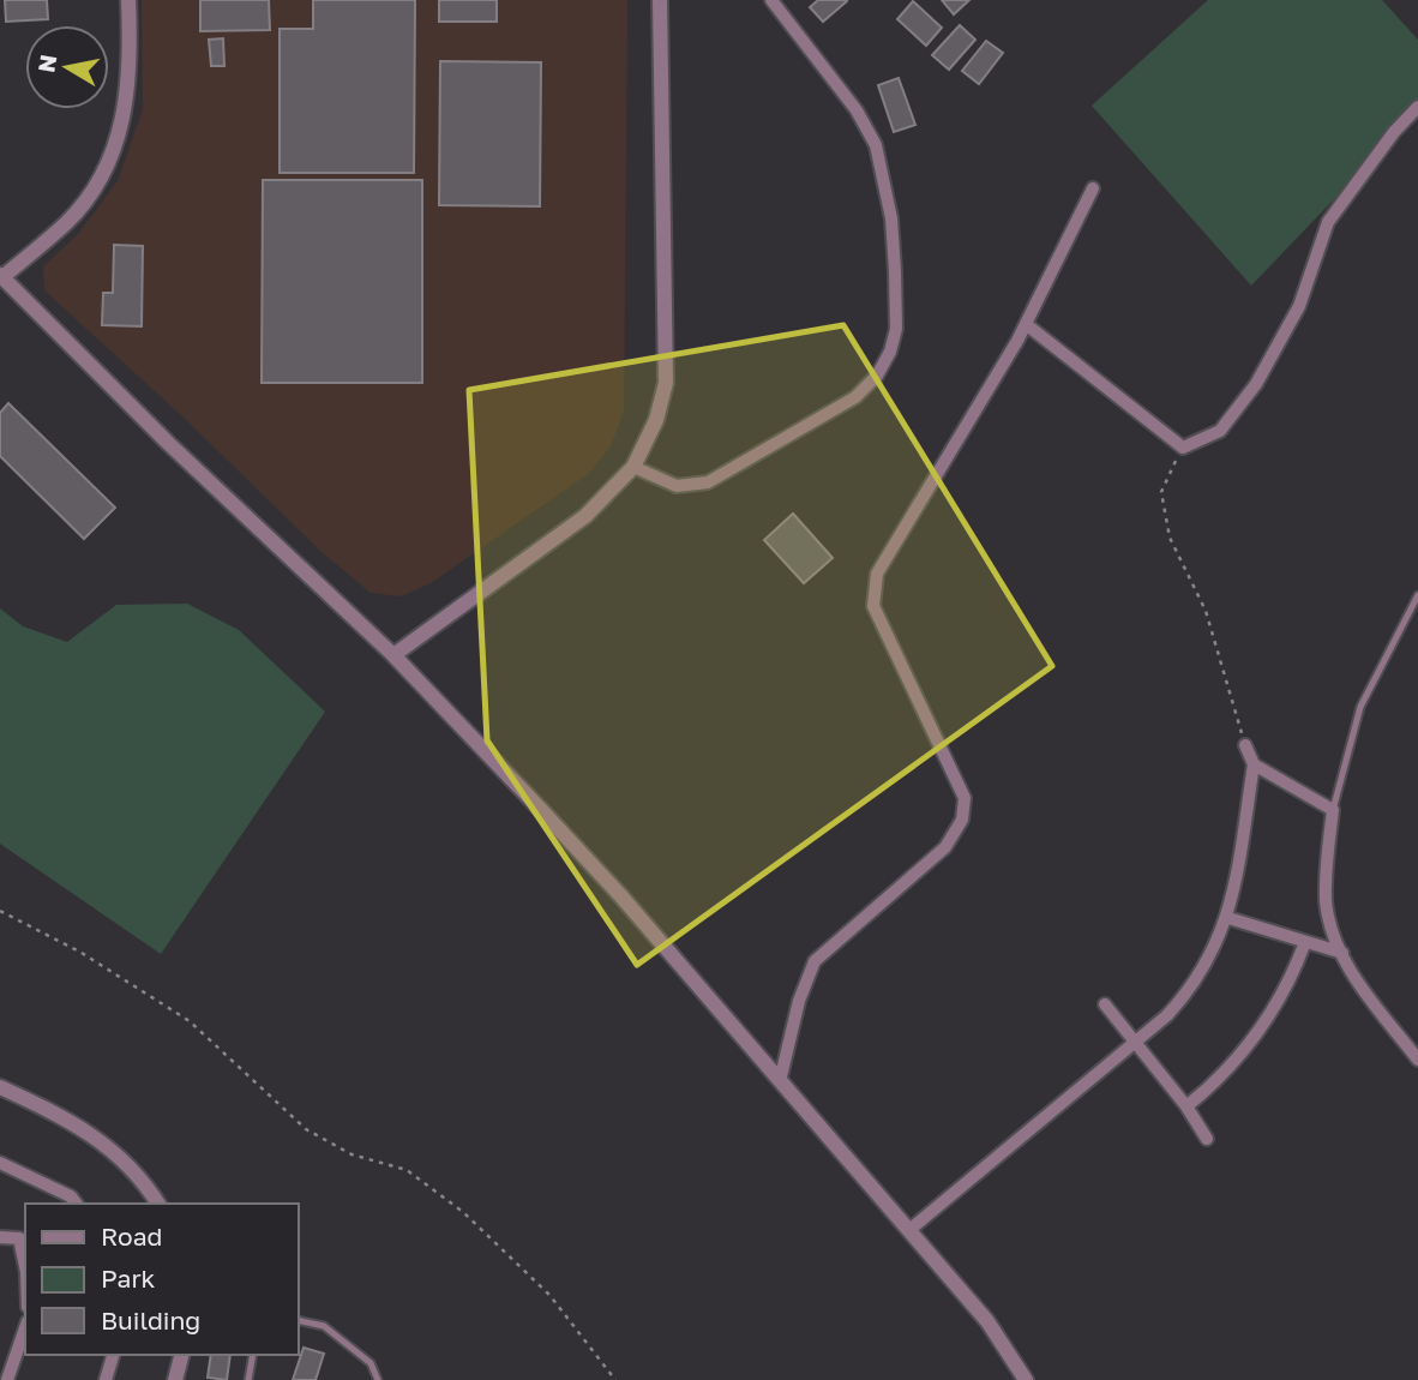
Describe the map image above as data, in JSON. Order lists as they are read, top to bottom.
{
  "legend": ["Road", "Park", "Building"],
  "north": "left"
}
